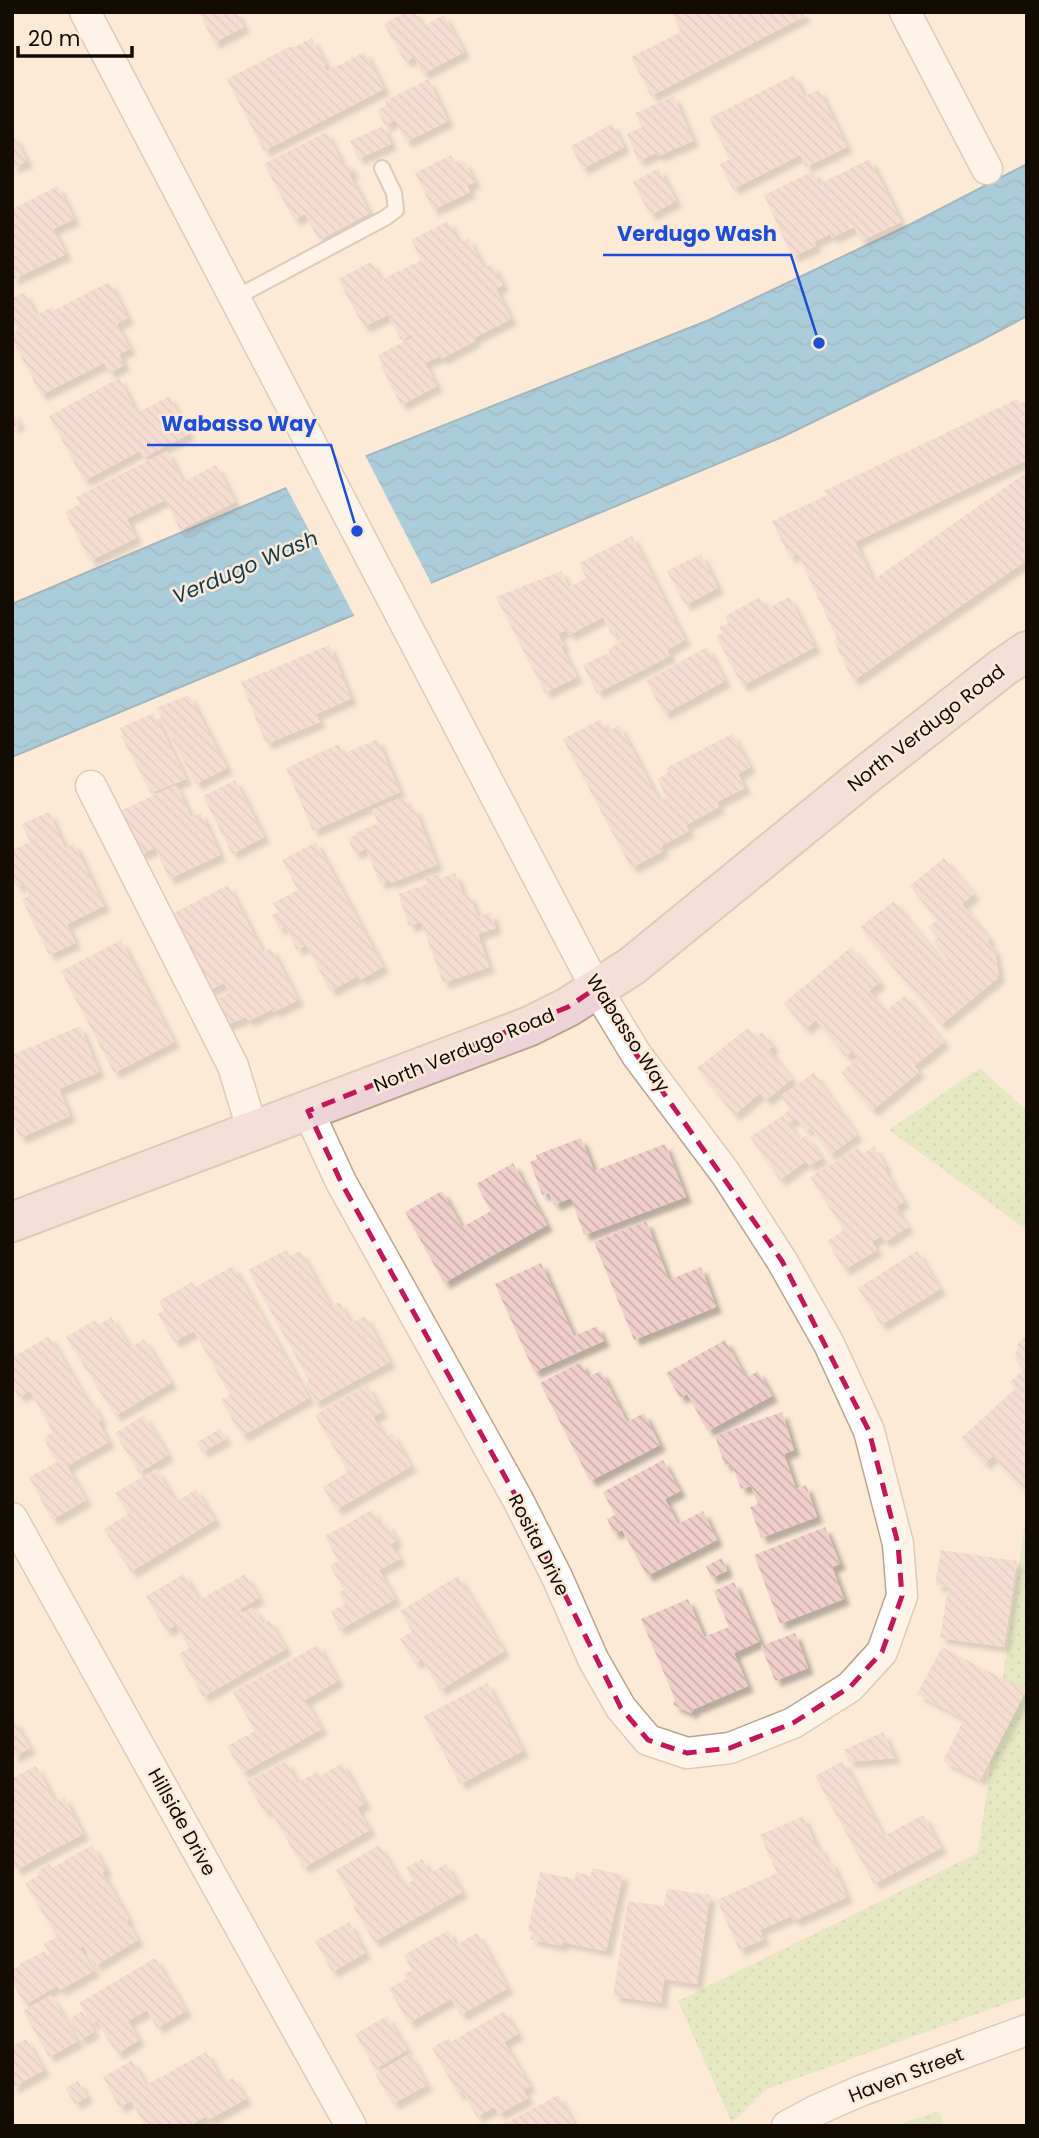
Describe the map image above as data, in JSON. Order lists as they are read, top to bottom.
{
  "streets": {
    "main road": ["North Verdugo Road"],
    "street": [
      "Wabasso Way",
      "Rosita Drive",
      "Hillside Drive",
      "Haven Street"
    ]
  },
  "crossings": [
    ["North Verdugo Road", "Wabasso Way"],
    ["North Verdugo Road", "Rosita Drive"],
    ["Wabasso Way", "Rosita Drive"]
  ],
  "water": ["Verdugo Wash"],
  "places": ["Verdugo Wash", "Wabasso Way"],
  "scale_bar": "20 m"
}
